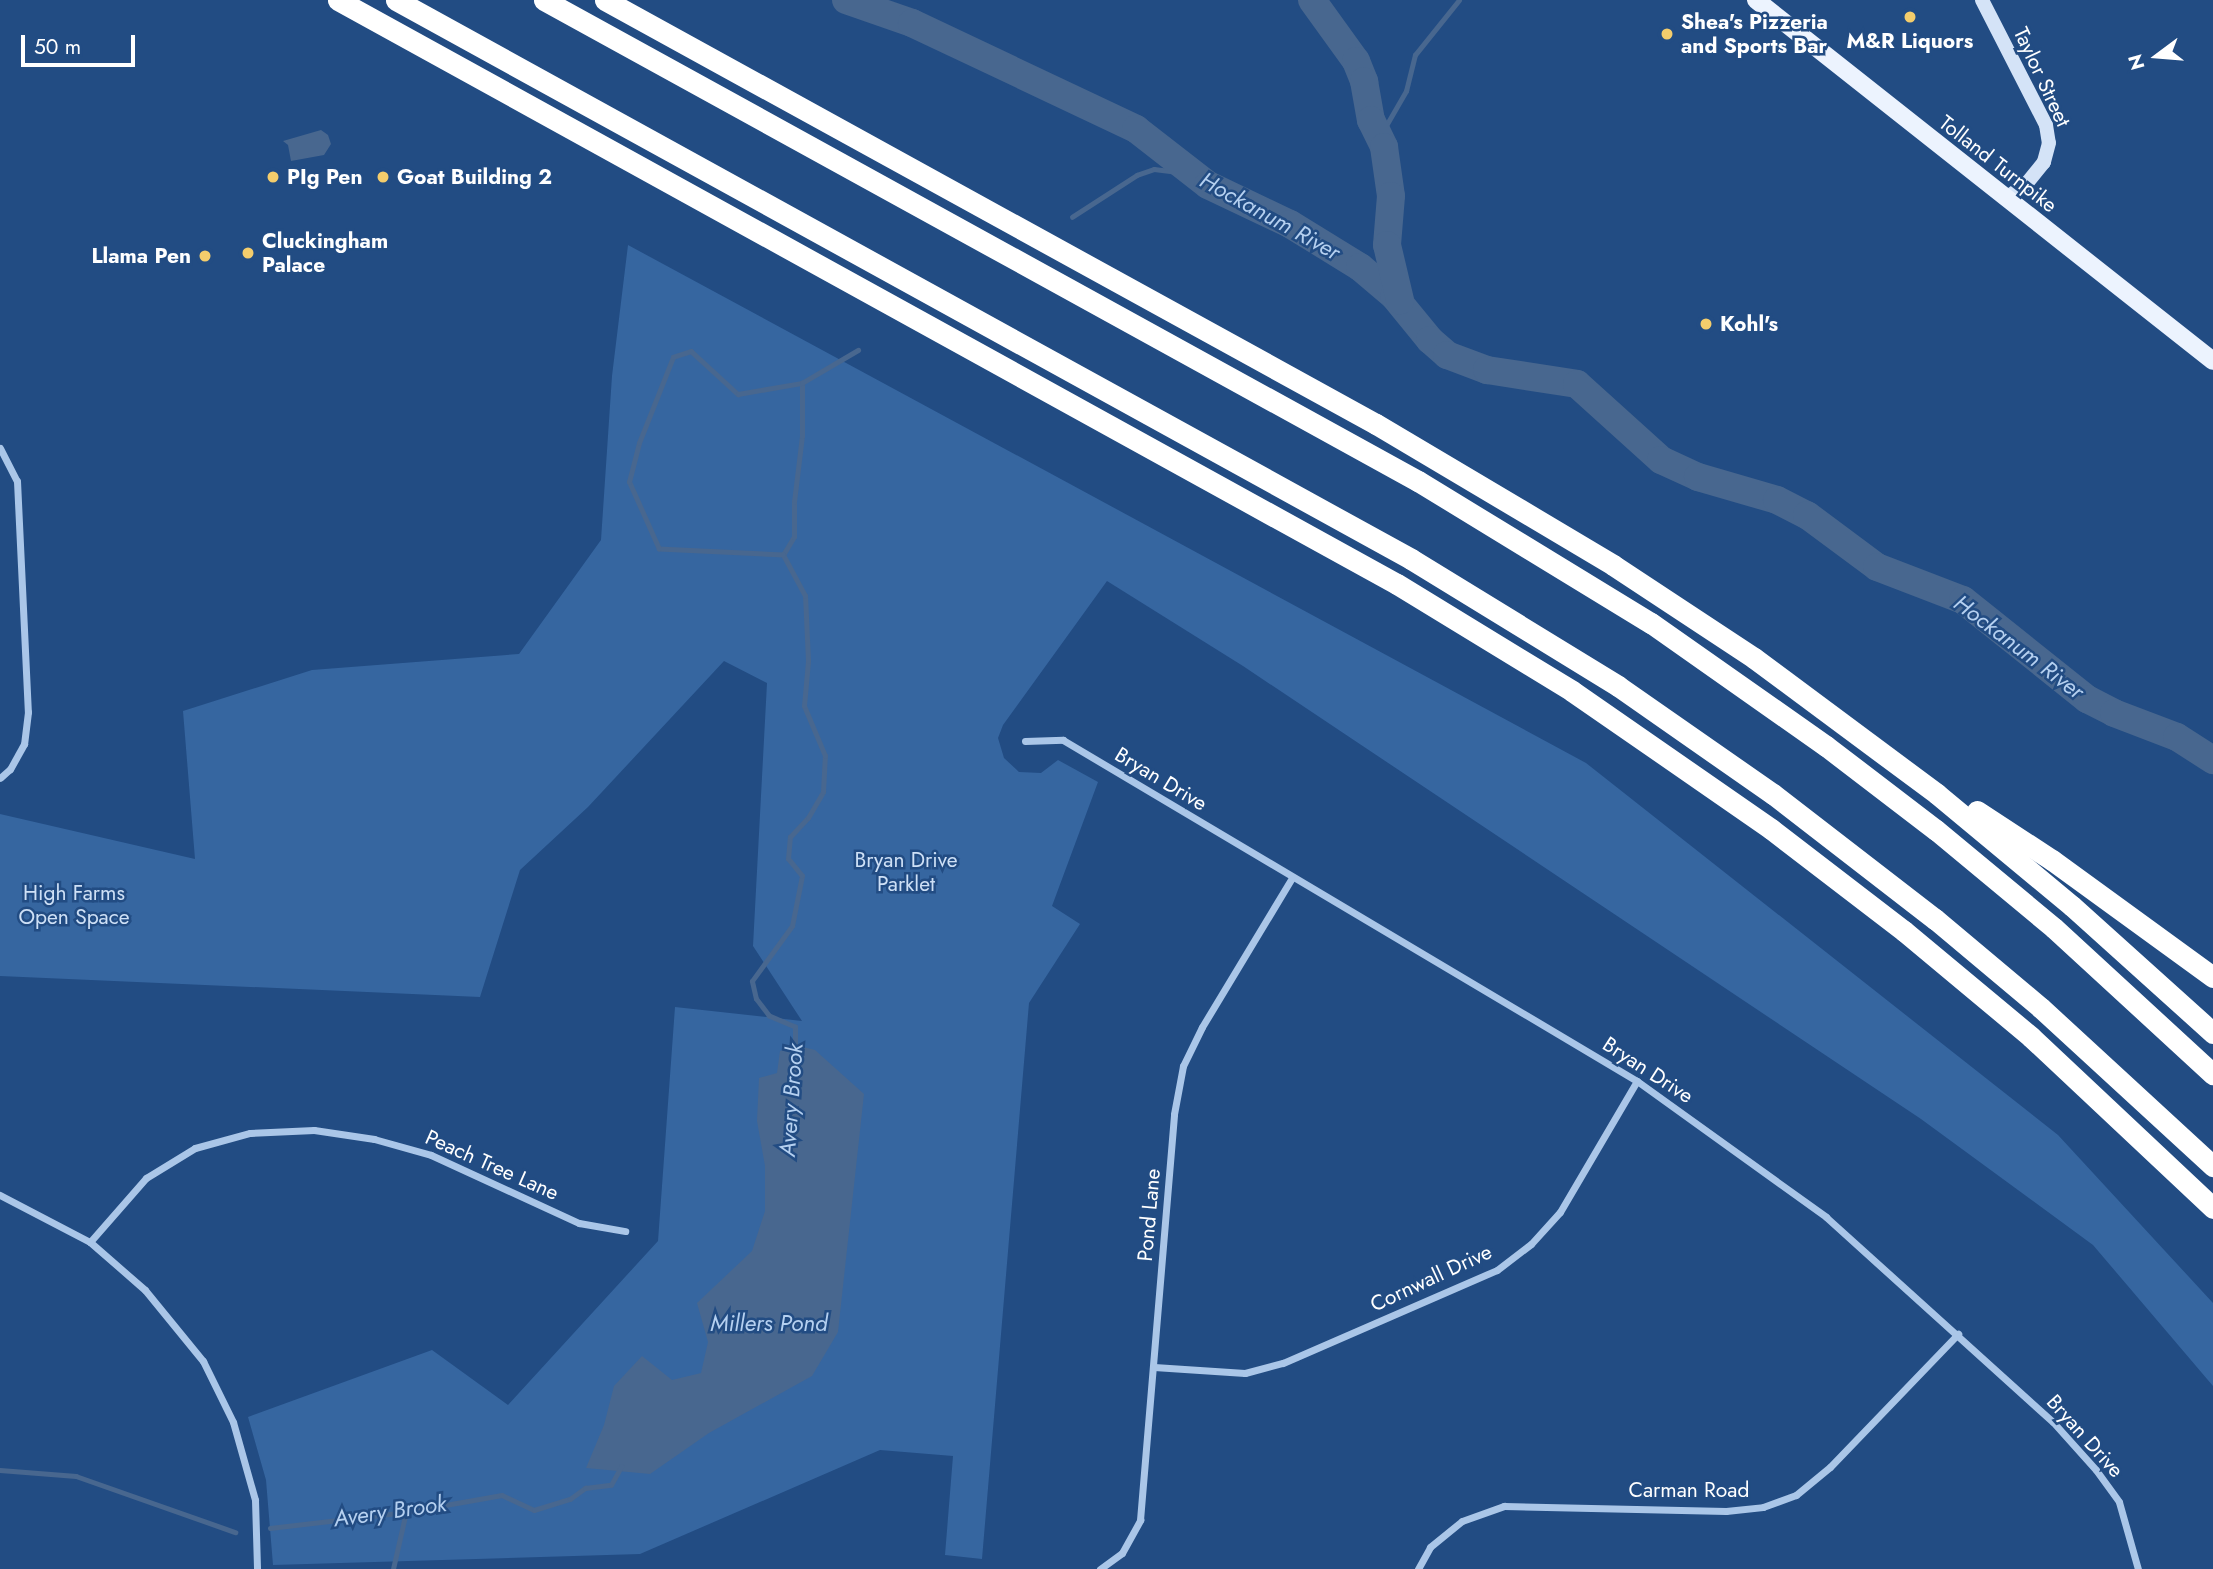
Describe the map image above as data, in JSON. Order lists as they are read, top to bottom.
{
  "streets": {
    "main road": ["Tolland Turnpike"],
    "street": [
      "Taylor Street",
      "Bryan Drive",
      "Peach Tree Lane",
      "Pond Lane",
      "Cornwall Drive",
      "Carman Road"
    ]
  },
  "crossings": [
    ["Taylor Street", "Tolland Turnpike"],
    ["Bryan Drive", "Pond Lane"],
    ["Bryan Drive", "Cornwall Drive"],
    ["Bryan Drive", "Carman Road"],
    ["Pond Lane", "Cornwall Drive"]
  ],
  "water": ["Hockanum River", "Avery Brook", "Millers Pond"],
  "parks": ["Bryan Drive Parklet", "High Farms Open Space"],
  "places": [
    "M&R Liquors",
    "Shea's Pizzeria and Sports Bar",
    "PIg Pen",
    "Goat Building 2",
    "Cluckingham Palace",
    "Llama Pen",
    "Kohl's"
  ],
  "scale_bar": "50 m",
  "north": "left"
}
